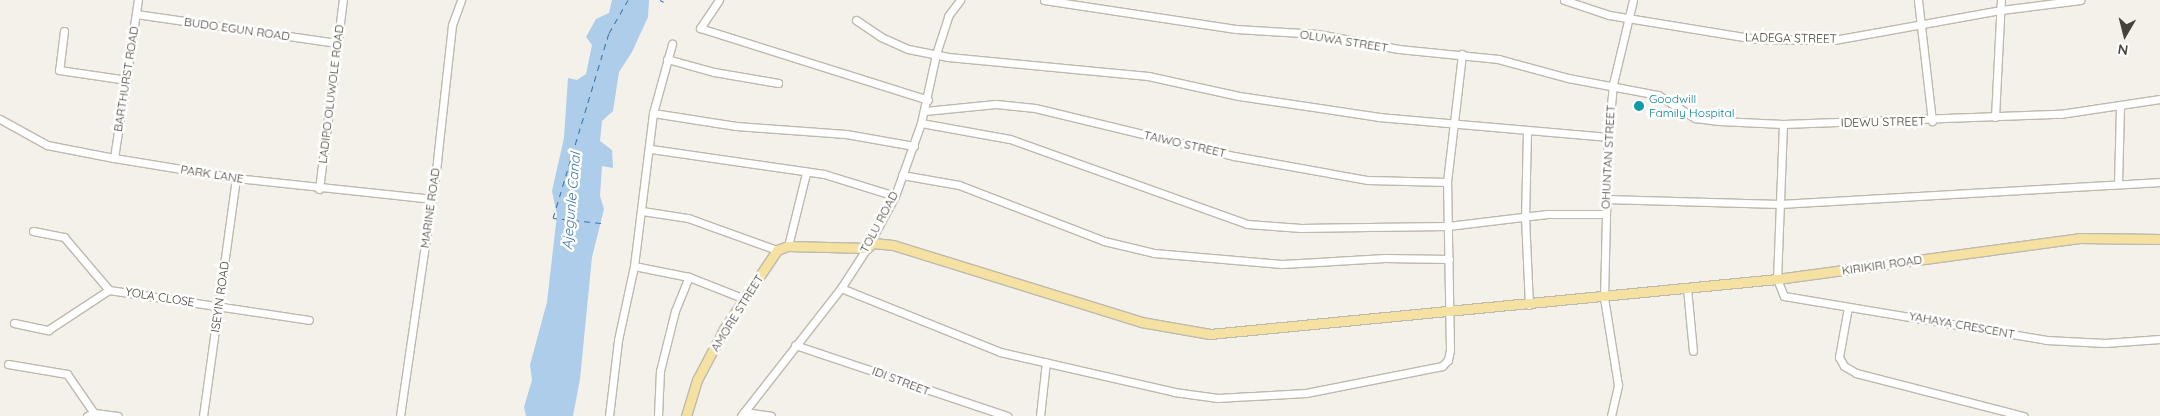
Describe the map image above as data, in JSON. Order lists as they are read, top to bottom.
{
  "streets": {
    "main road": ["KIRIKIRI ROAD", "AMORE STREET"],
    "street": [
      "BUDO EGUN ROAD",
      "LADEGA STREET",
      "OLUWA STREET",
      "BARTHURST ROAD",
      "LADIPO OLUWOLE ROAD",
      "IDEWU STREET",
      "TAIWO STREET",
      "OHUNTAN STREET",
      "PARK LANE",
      "MARINE ROAD",
      "TOLU ROAD",
      "YOLA CLOSE",
      "ISEYIN ROAD",
      "YAHAYA CRESCENT",
      "IDI STREET"
    ]
  },
  "crossings": [
    ["BUDO EGUN ROAD", "BARTHURST ROAD"],
    ["BUDO EGUN ROAD", "LADIPO OLUWOLE ROAD"],
    ["LADEGA STREET", "OHUNTAN STREET"],
    ["OLUWA STREET", "IDEWU STREET"],
    ["OLUWA STREET", "OHUNTAN STREET"],
    ["BARTHURST ROAD", "PARK LANE"],
    ["LADIPO OLUWOLE ROAD", "PARK LANE"],
    ["IDEWU STREET", "OHUNTAN STREET"],
    ["TAIWO STREET", "TOLU ROAD"],
    ["OHUNTAN STREET", "KIRIKIRI ROAD"],
    ["PARK LANE", "MARINE ROAD"],
    ["PARK LANE", "ISEYIN ROAD"],
    ["TOLU ROAD", "KIRIKIRI ROAD"],
    ["TOLU ROAD", "IDI STREET"],
    ["KIRIKIRI ROAD", "YAHAYA CRESCENT"],
    ["YOLA CLOSE", "ISEYIN ROAD"]
  ],
  "water": ["Ajegunle Canal"],
  "places": ["Goodwill Family Hospital"],
  "north": "bottom"
}
